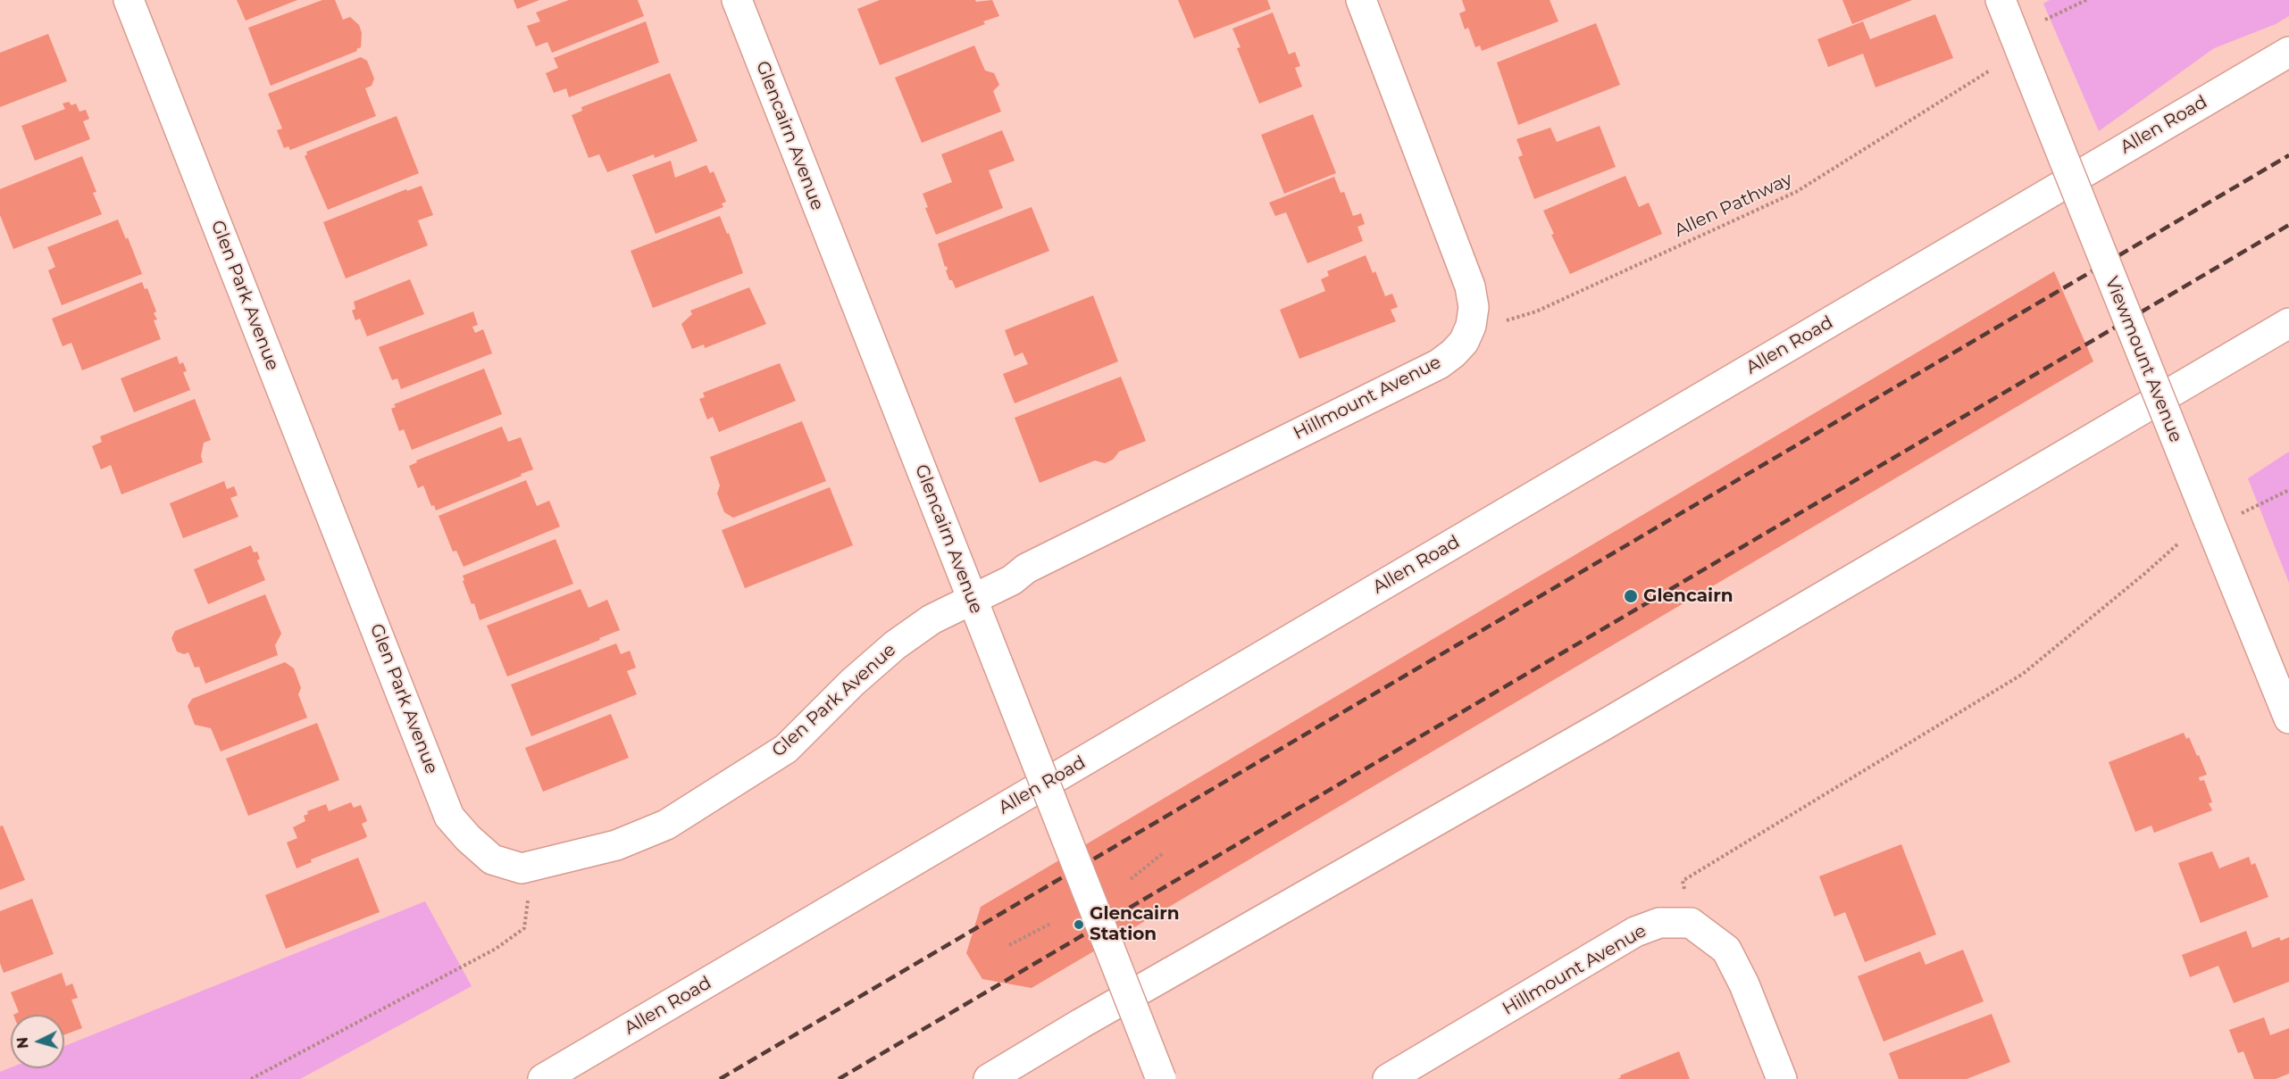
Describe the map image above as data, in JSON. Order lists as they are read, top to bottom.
{
  "streets": {
    "main road": [
      "Allen Road",
      "Glencairn Avenue",
      "Glen Park Avenue",
      "Viewmount Avenue",
      "Hillmount Avenue"
    ],
    "path": ["Allen Pathway"]
  },
  "crossings": [
    ["Glencairn Avenue", "Glen Park Avenue"],
    ["Glencairn Avenue", "Hillmount Avenue"],
    ["Allen Pathway", "Hillmount Avenue"],
    ["Glen Park Avenue", "Hillmount Avenue"]
  ],
  "places": ["Glencairn", "Glencairn Station"],
  "north": "left"
}
